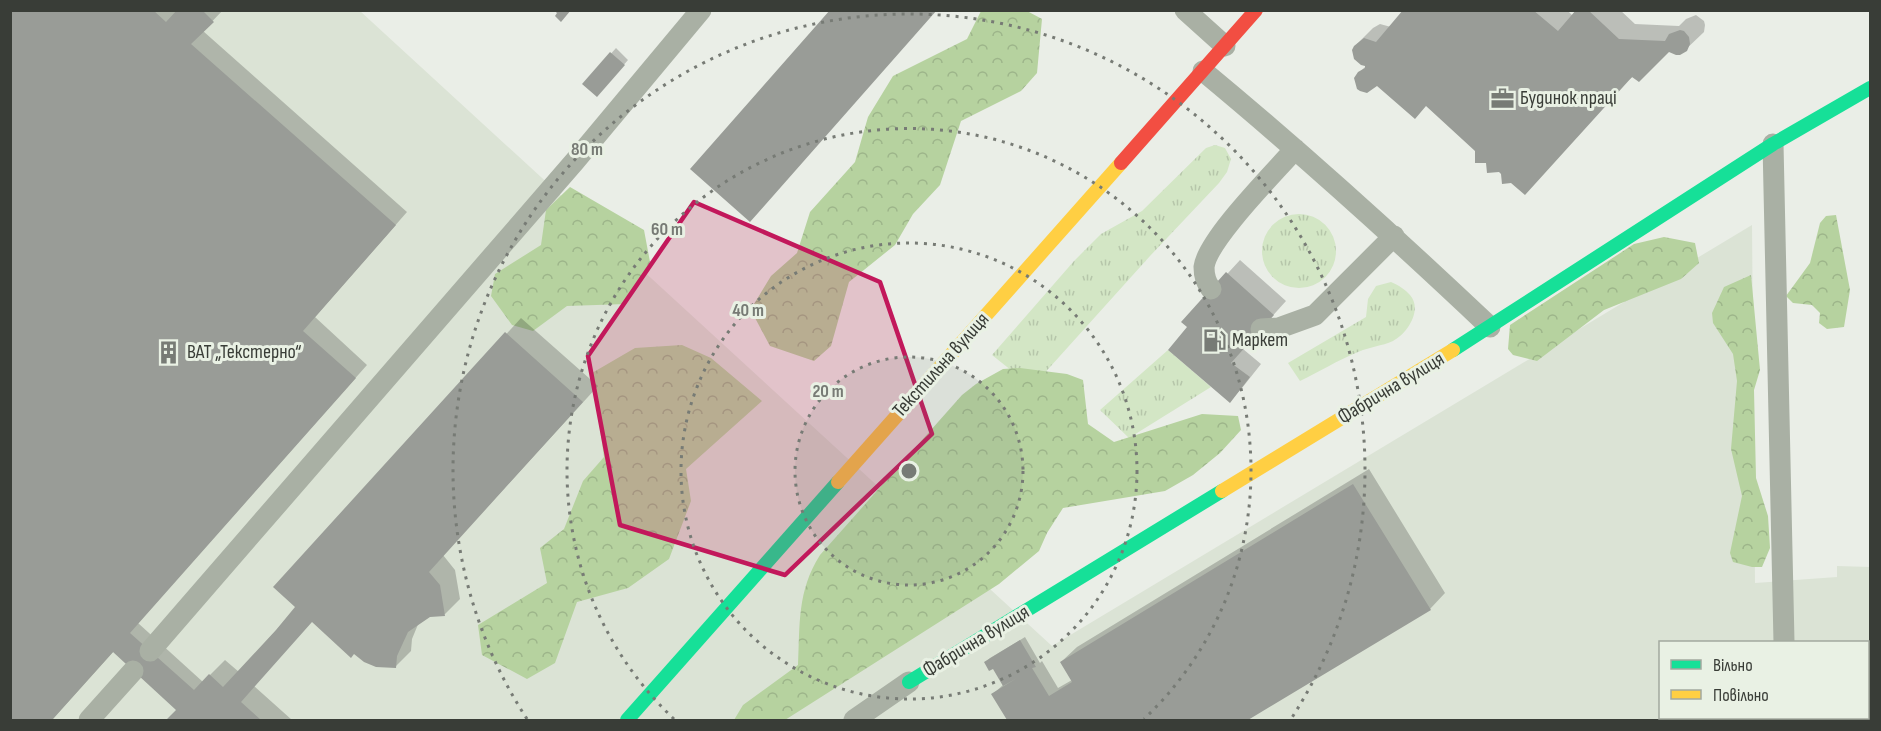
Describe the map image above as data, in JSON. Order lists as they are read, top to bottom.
{
  "streets": {
    "street": ["Текстильна вулиця", "Фабрична вулиця"]
  },
  "places": {
    "office": ["Будинок праці"],
    "fuel station": ["Маркет"],
    "building": ["ВАТ „Текстерно“"]
  },
  "legend": ["Вільно", "Повільно"],
  "rings": [
    "80 m",
    "60 m",
    "40 m",
    "20 m"
  ]
}
